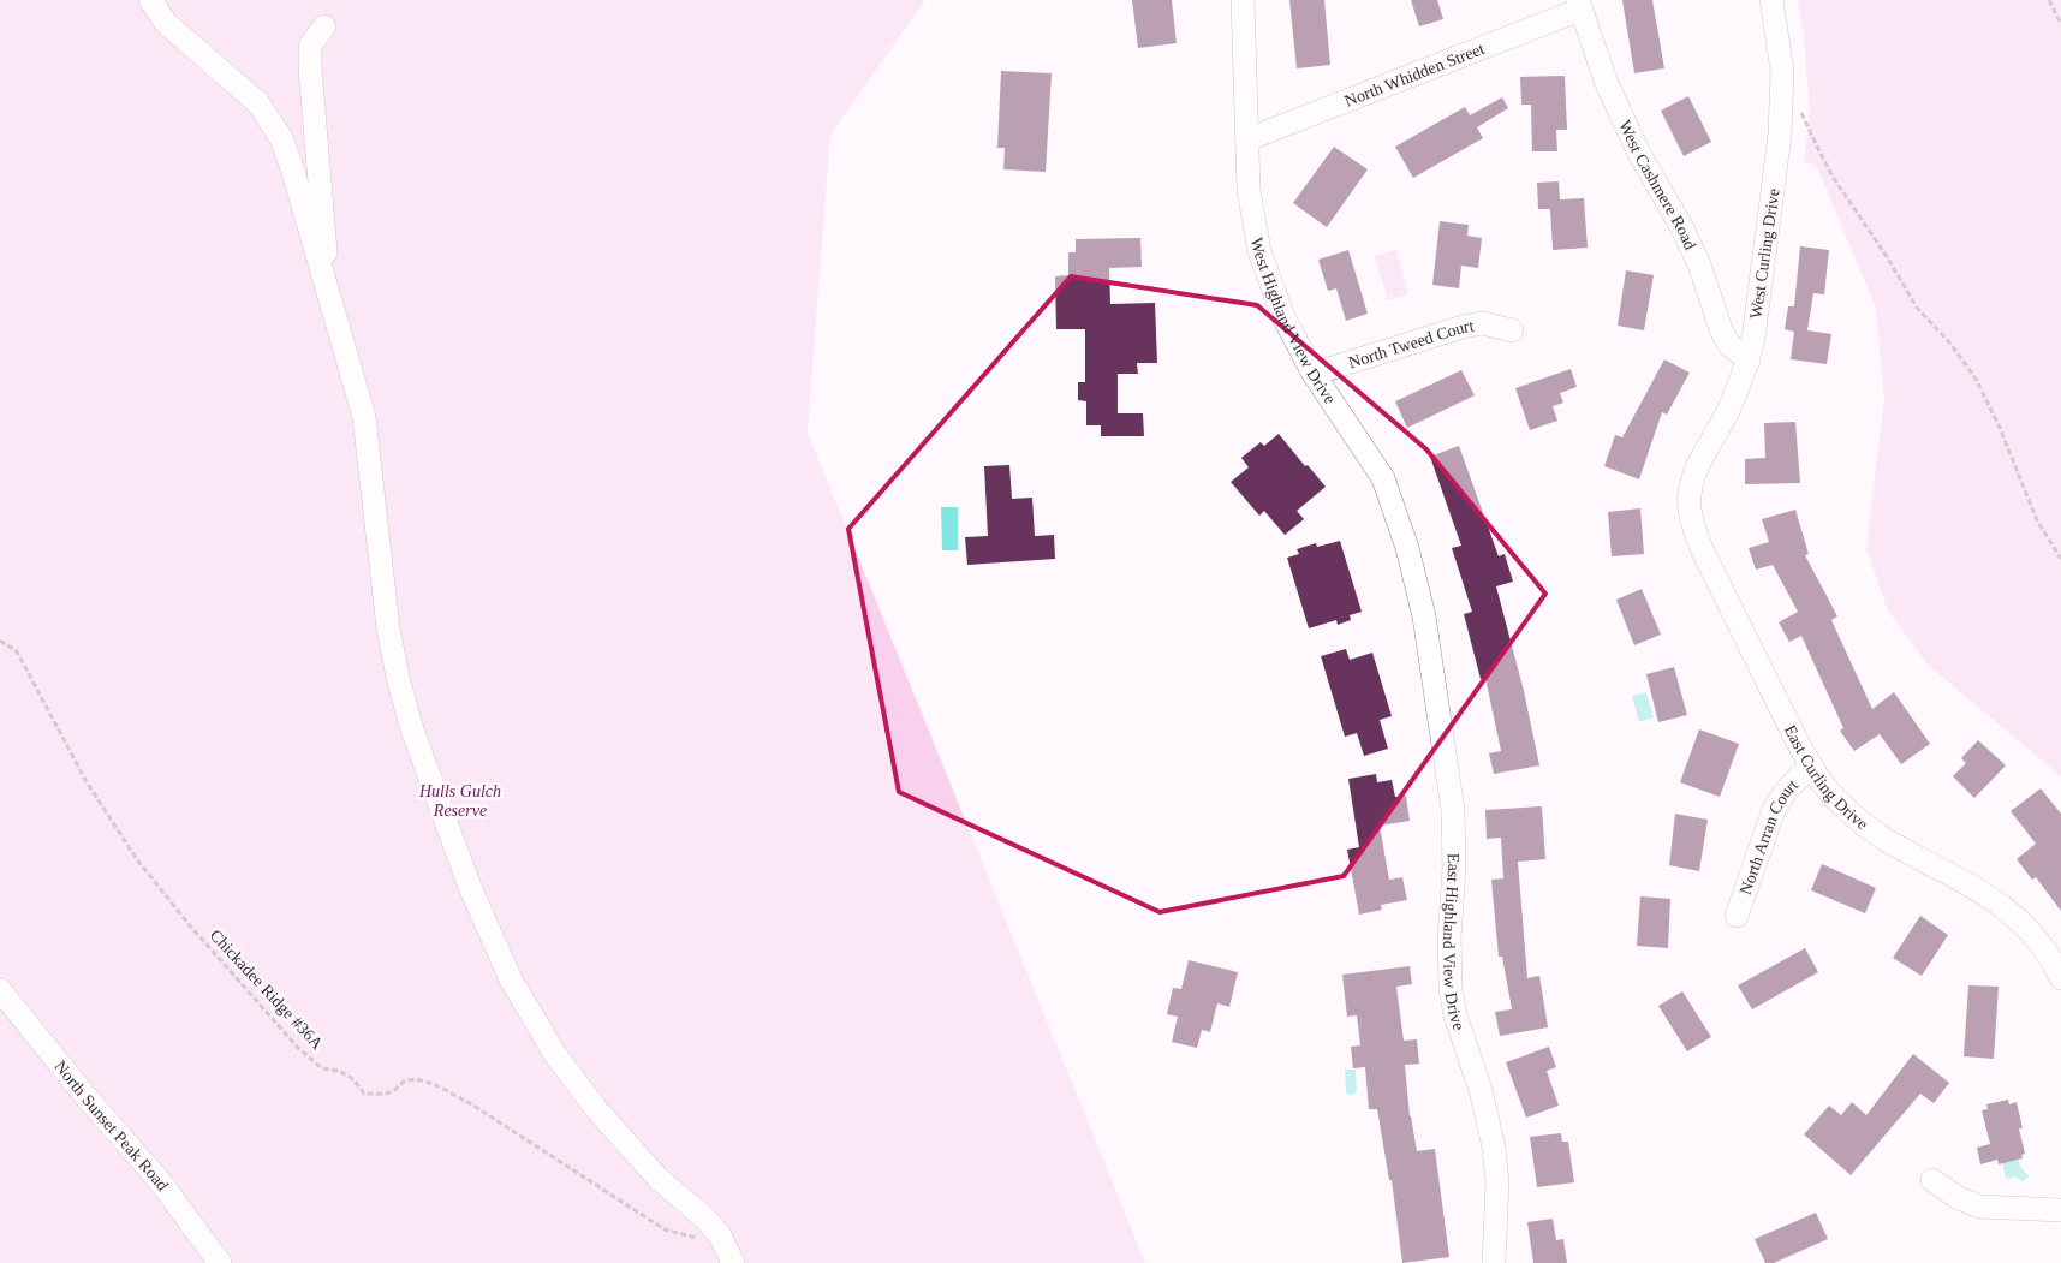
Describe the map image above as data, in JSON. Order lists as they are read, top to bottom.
{
  "streets": {
    "street": [
      "North Whidden Street",
      "West Cashmere Road",
      "West Curling Drive",
      "West Highland View Drive",
      "North Tweed Court",
      "East Curling Drive",
      "North Arran Court",
      "East Highland View Drive",
      "North Sunset Peak Road"
    ],
    "path": ["Chickadee Ridge #36A"]
  },
  "crossings": [
    ["North Whidden Street", "West Cashmere Road"],
    ["North Whidden Street", "West Highland View Drive"],
    ["West Cashmere Road", "West Curling Drive"],
    ["West Curling Drive", "East Curling Drive"],
    ["West Highland View Drive", "North Tweed Court"],
    ["West Highland View Drive", "East Highland View Drive"],
    ["East Curling Drive", "North Arran Court"]
  ],
  "parks": ["Hulls Gulch Reserve"]
}
